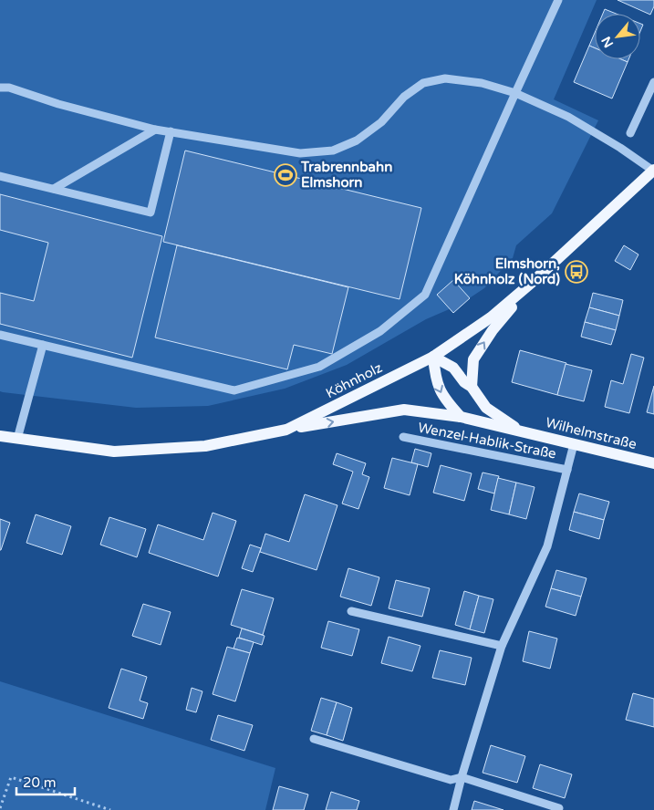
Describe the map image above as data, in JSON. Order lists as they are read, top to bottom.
{
  "streets": {
    "main road": ["Köhnholz", "Wilhelmstraße"],
    "street": ["Wenzel-Hablik-Straße"]
  },
  "crossings": [
    ["Köhnholz", "Wilhelmstraße"],
    ["Wilhelmstraße", "Wenzel-Hablik-Straße"]
  ],
  "one_way": ["Wilhelmstraße"],
  "places": {
    "sports": ["Trabrennbahn Elmshorn"],
    "bus stop": ["Elmshorn, Köhnholz (Nord)"]
  },
  "scale_bar": "20 m",
  "north": "bottom left"
}
